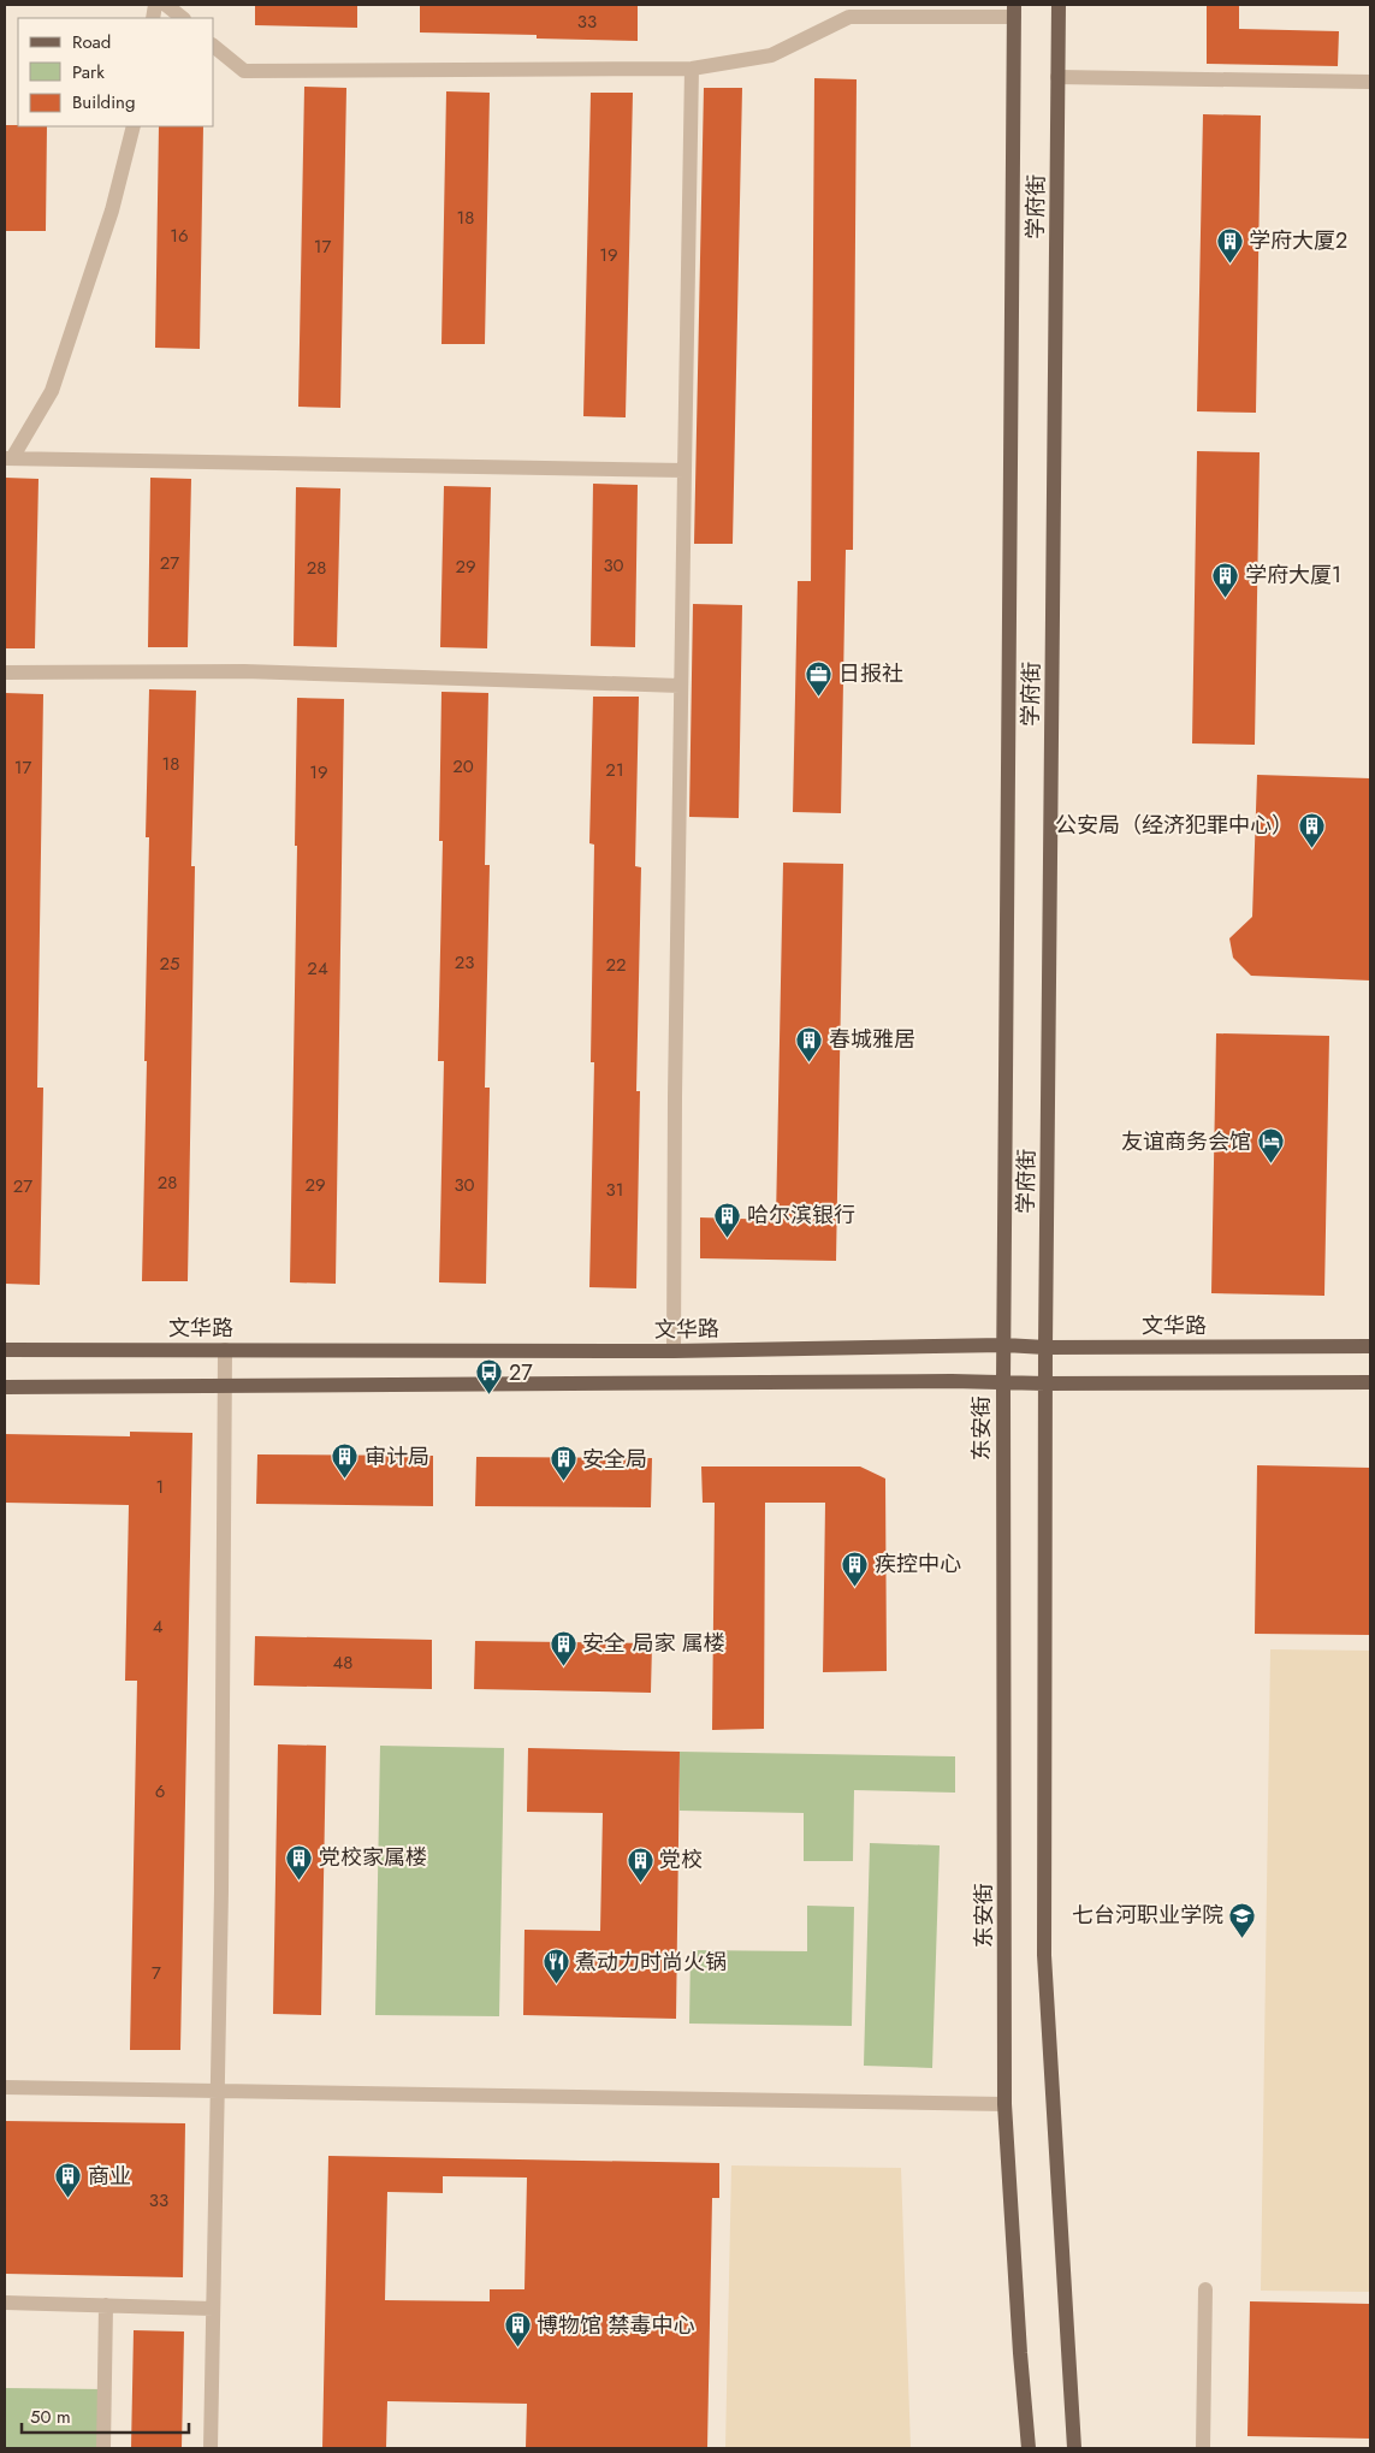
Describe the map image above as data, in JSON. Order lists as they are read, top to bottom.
{
  "streets": {
    "main road": ["学府街", "文华路", "东安街"]
  },
  "crossings": [
    ["学府街", "文华路"],
    ["学府街", "东安街"]
  ],
  "places": {
    "building": [
      "学府大厦2",
      "学府大厦1",
      "公安局（经济犯罪中心）",
      "春城雅居",
      "哈尔滨银行",
      "审计局",
      "安全局",
      "疾控中心",
      "安全 局家 属楼",
      "党校家属楼",
      "党校",
      "商业",
      "博物馆 禁毒中心"
    ],
    "office": ["日报社"],
    "hotel": ["友谊商务会馆"],
    "bus stop": ["27"],
    "school or university": ["七台河职业学院"],
    "restaurant": ["煮动力时尚火锅"]
  },
  "house_numbers": [
    "33",
    "18",
    "16",
    "17",
    "19",
    "27",
    "30",
    "29",
    "28",
    "18",
    "20",
    "17",
    "21",
    "19",
    "23",
    "25",
    "22",
    "24",
    "28",
    "29",
    "30",
    "27",
    "31",
    "1",
    "4",
    "48",
    "6",
    "7",
    "33"
  ],
  "legend": ["Road", "Park", "Building"],
  "scale_bar": "50 m"
}
